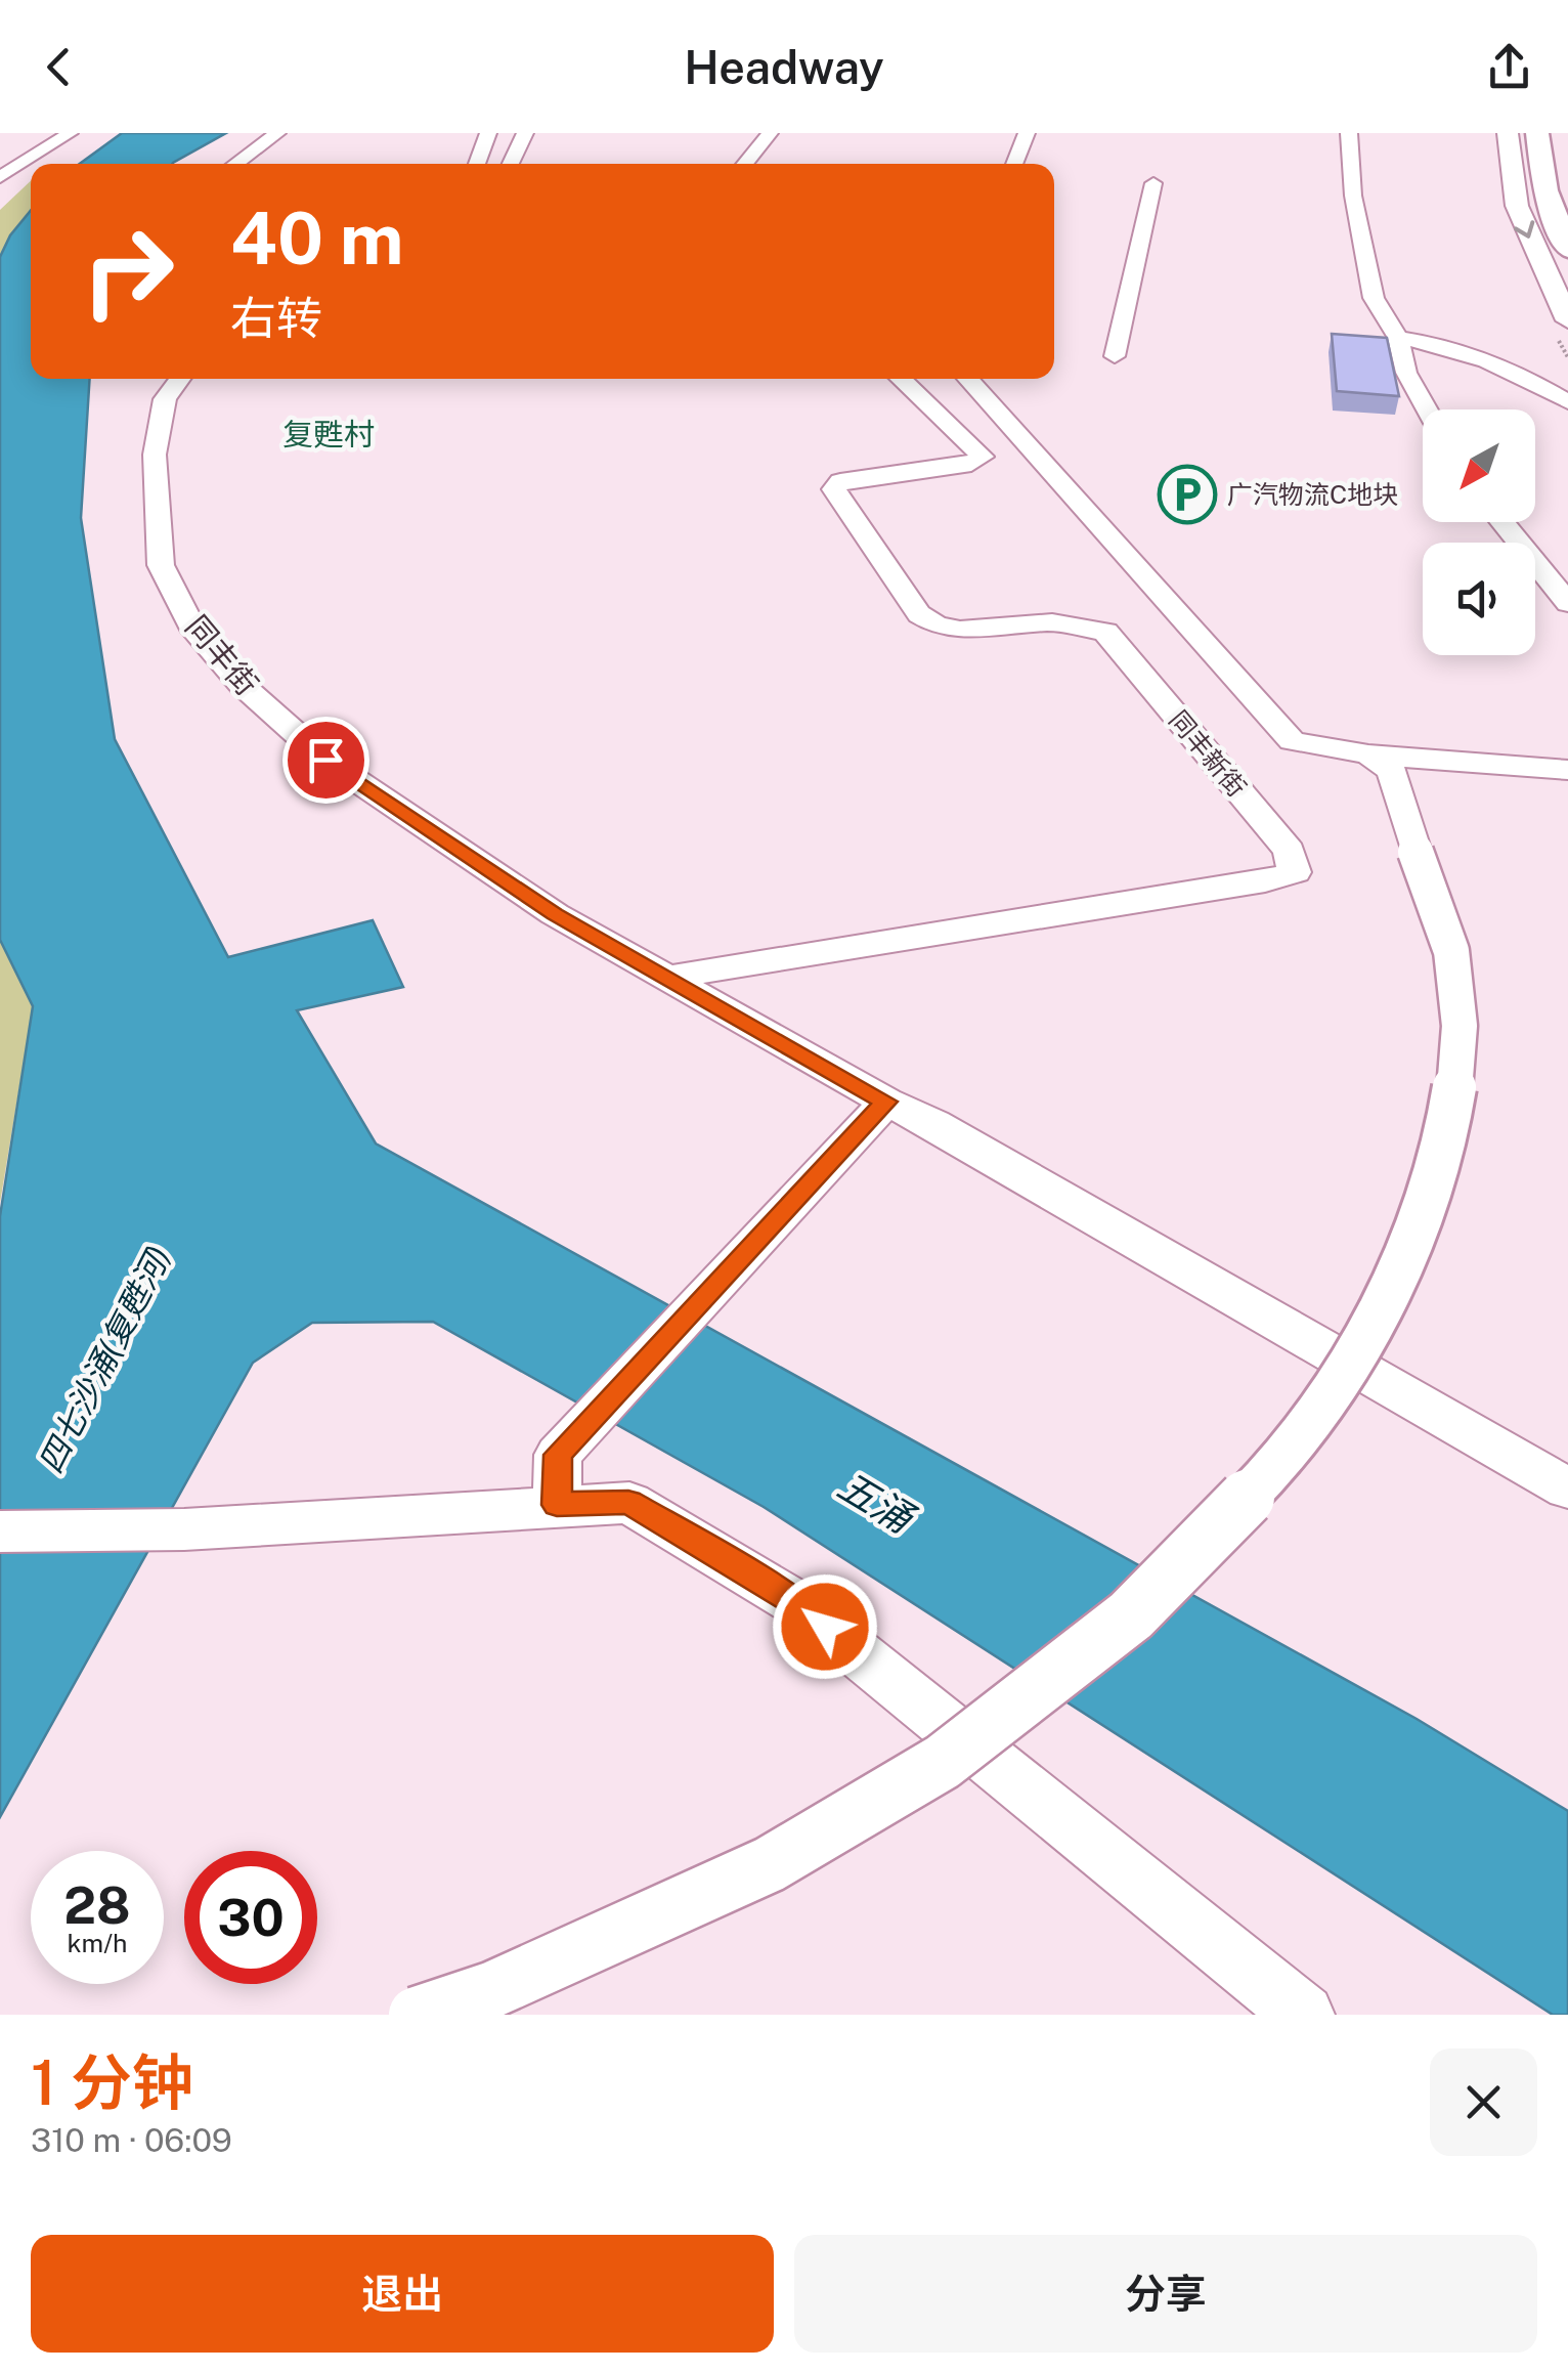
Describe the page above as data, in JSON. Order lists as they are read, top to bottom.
{
  "streets": {
    "street": ["同丰街", "同丰新街"]
  },
  "crossings": [
    ["同丰街", "同丰新街"]
  ],
  "districts": ["复甦村"],
  "water": ["四七沙涌(复甦河)", "五涌"],
  "places": {
    "parking": ["广汽物流C地块"]
  },
  "north": "bottom left",
  "page": {
    "header": "Headway",
    "turn": ["40 m", "右转"],
    "speed": "28 km/h",
    "limit": "30",
    "heading": ["1 分钟", "310 m · 06:09"],
    "buttons": ["退出", "分享"]
  }
}
